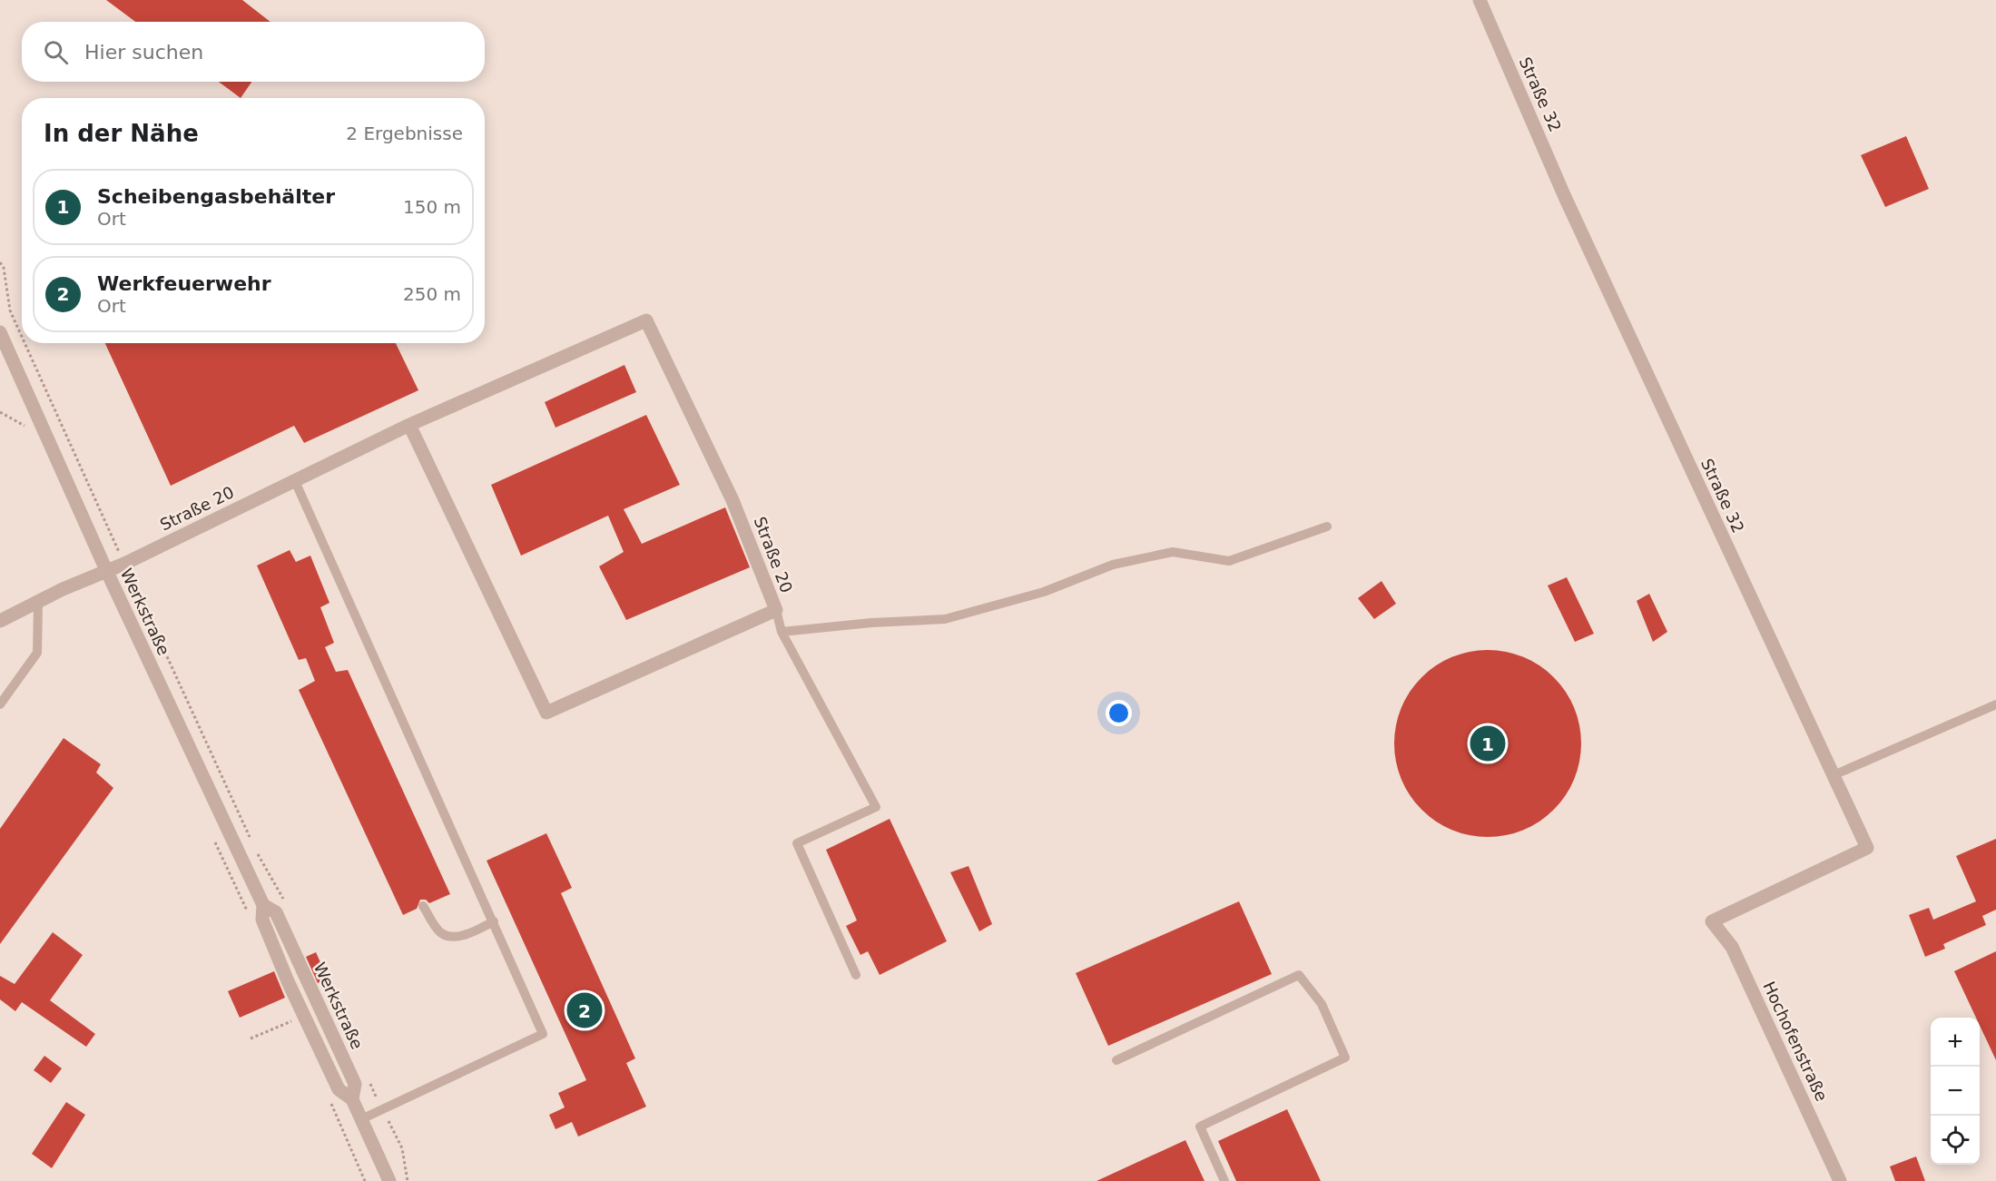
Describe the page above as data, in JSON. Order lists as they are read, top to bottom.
{
  "streets": {
    "street": [
      "Straße 32",
      "Straße 20",
      "Werkstraße",
      "Hochofenstraße"
    ]
  },
  "crossings": [
    ["Straße 32", "Hochofenstraße"],
    ["Straße 20", "Werkstraße"]
  ],
  "page": {
    "search": "Hier suchen",
    "heading": ["In der Nähe", "2 Ergebnisse"],
    "list": [
      {
        "mark": "1",
        "name": "Scheibengasbehälter",
        "note": "Ort",
        "value": "150 m"
      },
      {
        "mark": "2",
        "name": "Werkfeuerwehr",
        "note": "Ort",
        "value": "250 m"
      }
    ],
    "pins": ["1", "2"],
    "map_buttons": ["+", "−"]
  }
}
